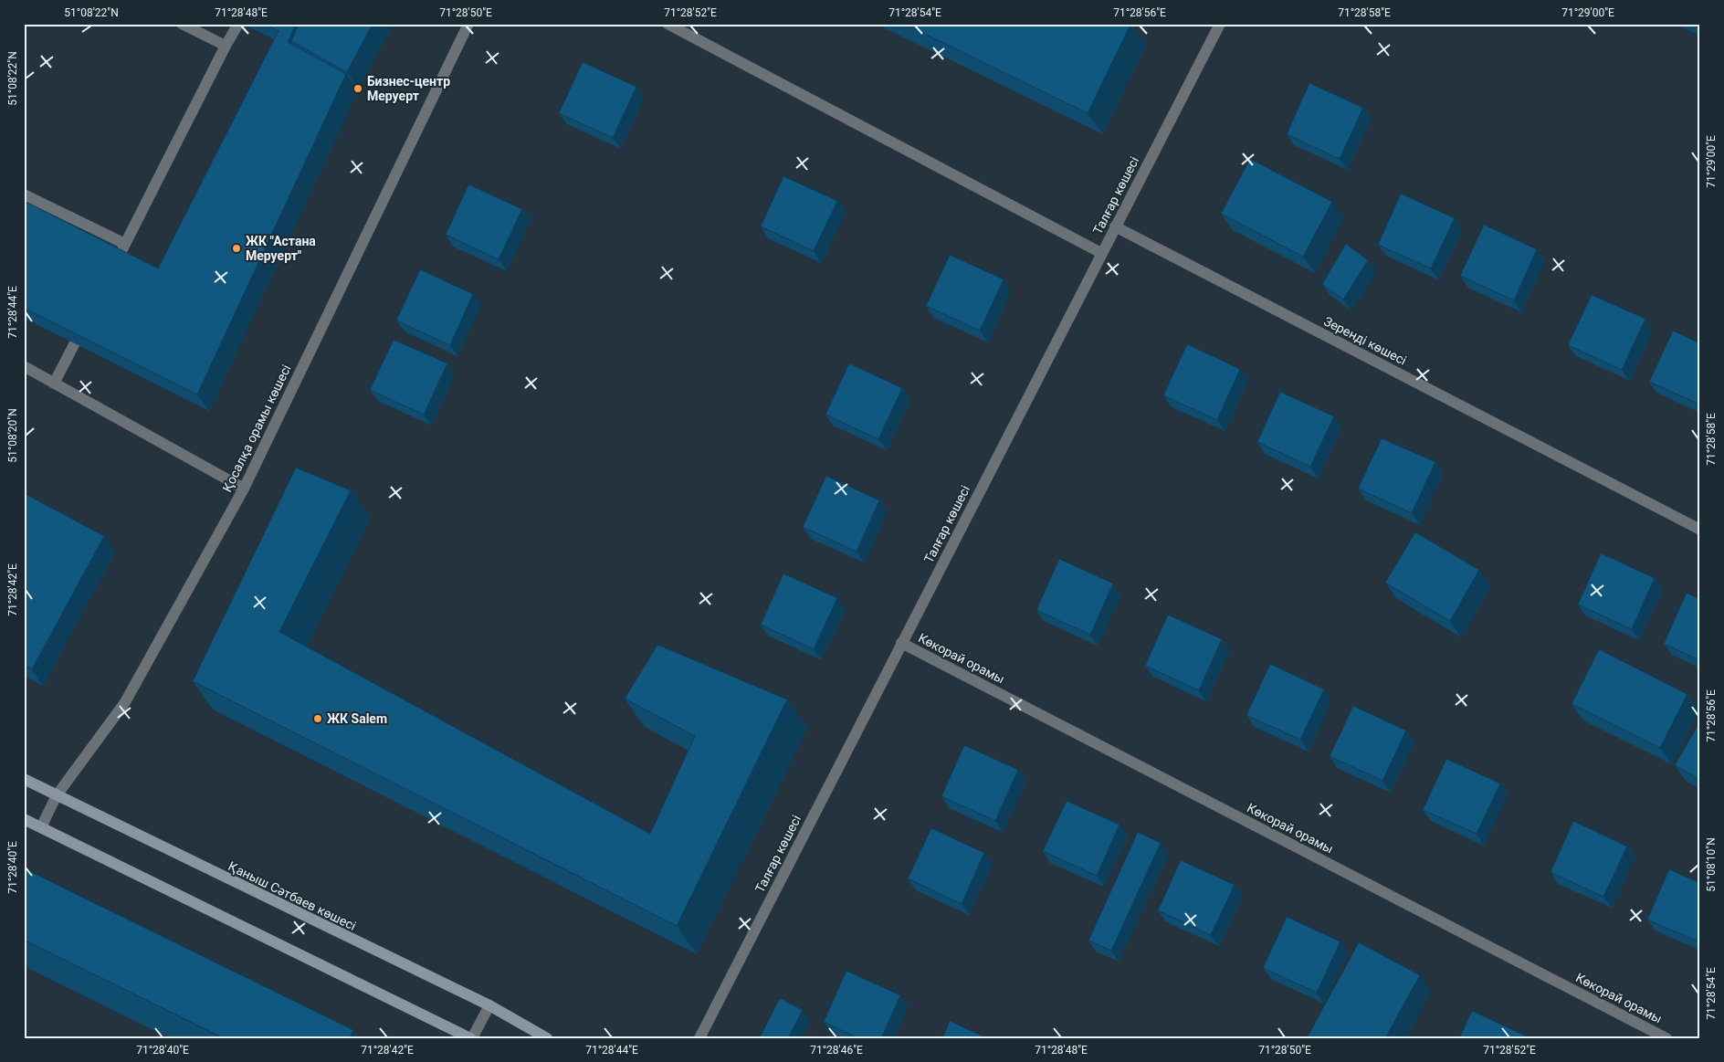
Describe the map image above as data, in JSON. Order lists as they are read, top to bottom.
{
  "streets": {
    "street": [
      "Талғар көшесі",
      "Зеренді көшесі",
      "Қосалқа орамы көшесі",
      "Көкорай орамы",
      "Қаныш Сәтбаев көшесі"
    ]
  },
  "crossings": [
    ["Талғар көшесі", "Зеренді көшесі"],
    ["Талғар көшесі", "Көкорай орамы"],
    ["Қосалқа орамы көшесі", "Қаныш Сәтбаев көшесі"]
  ],
  "places": ["Бизнес-центр Меруерт", "ЖК \"Астана Меруерт\"", "ЖК Salem"],
  "coordinates": [
    "51°08'22\"N",
    "71°28'48\"E",
    "71°28'50\"E",
    "71°28'52\"E",
    "71°28'54\"E",
    "71°28'56\"E",
    "71°28'58\"E",
    "71°29'00\"E",
    "71°28'44\"E",
    "51°08'20\"N",
    "71°28'42\"E",
    "51°08'10\"N",
    "71°28'40\"E",
    "71°28'46\"E"
  ]
}
